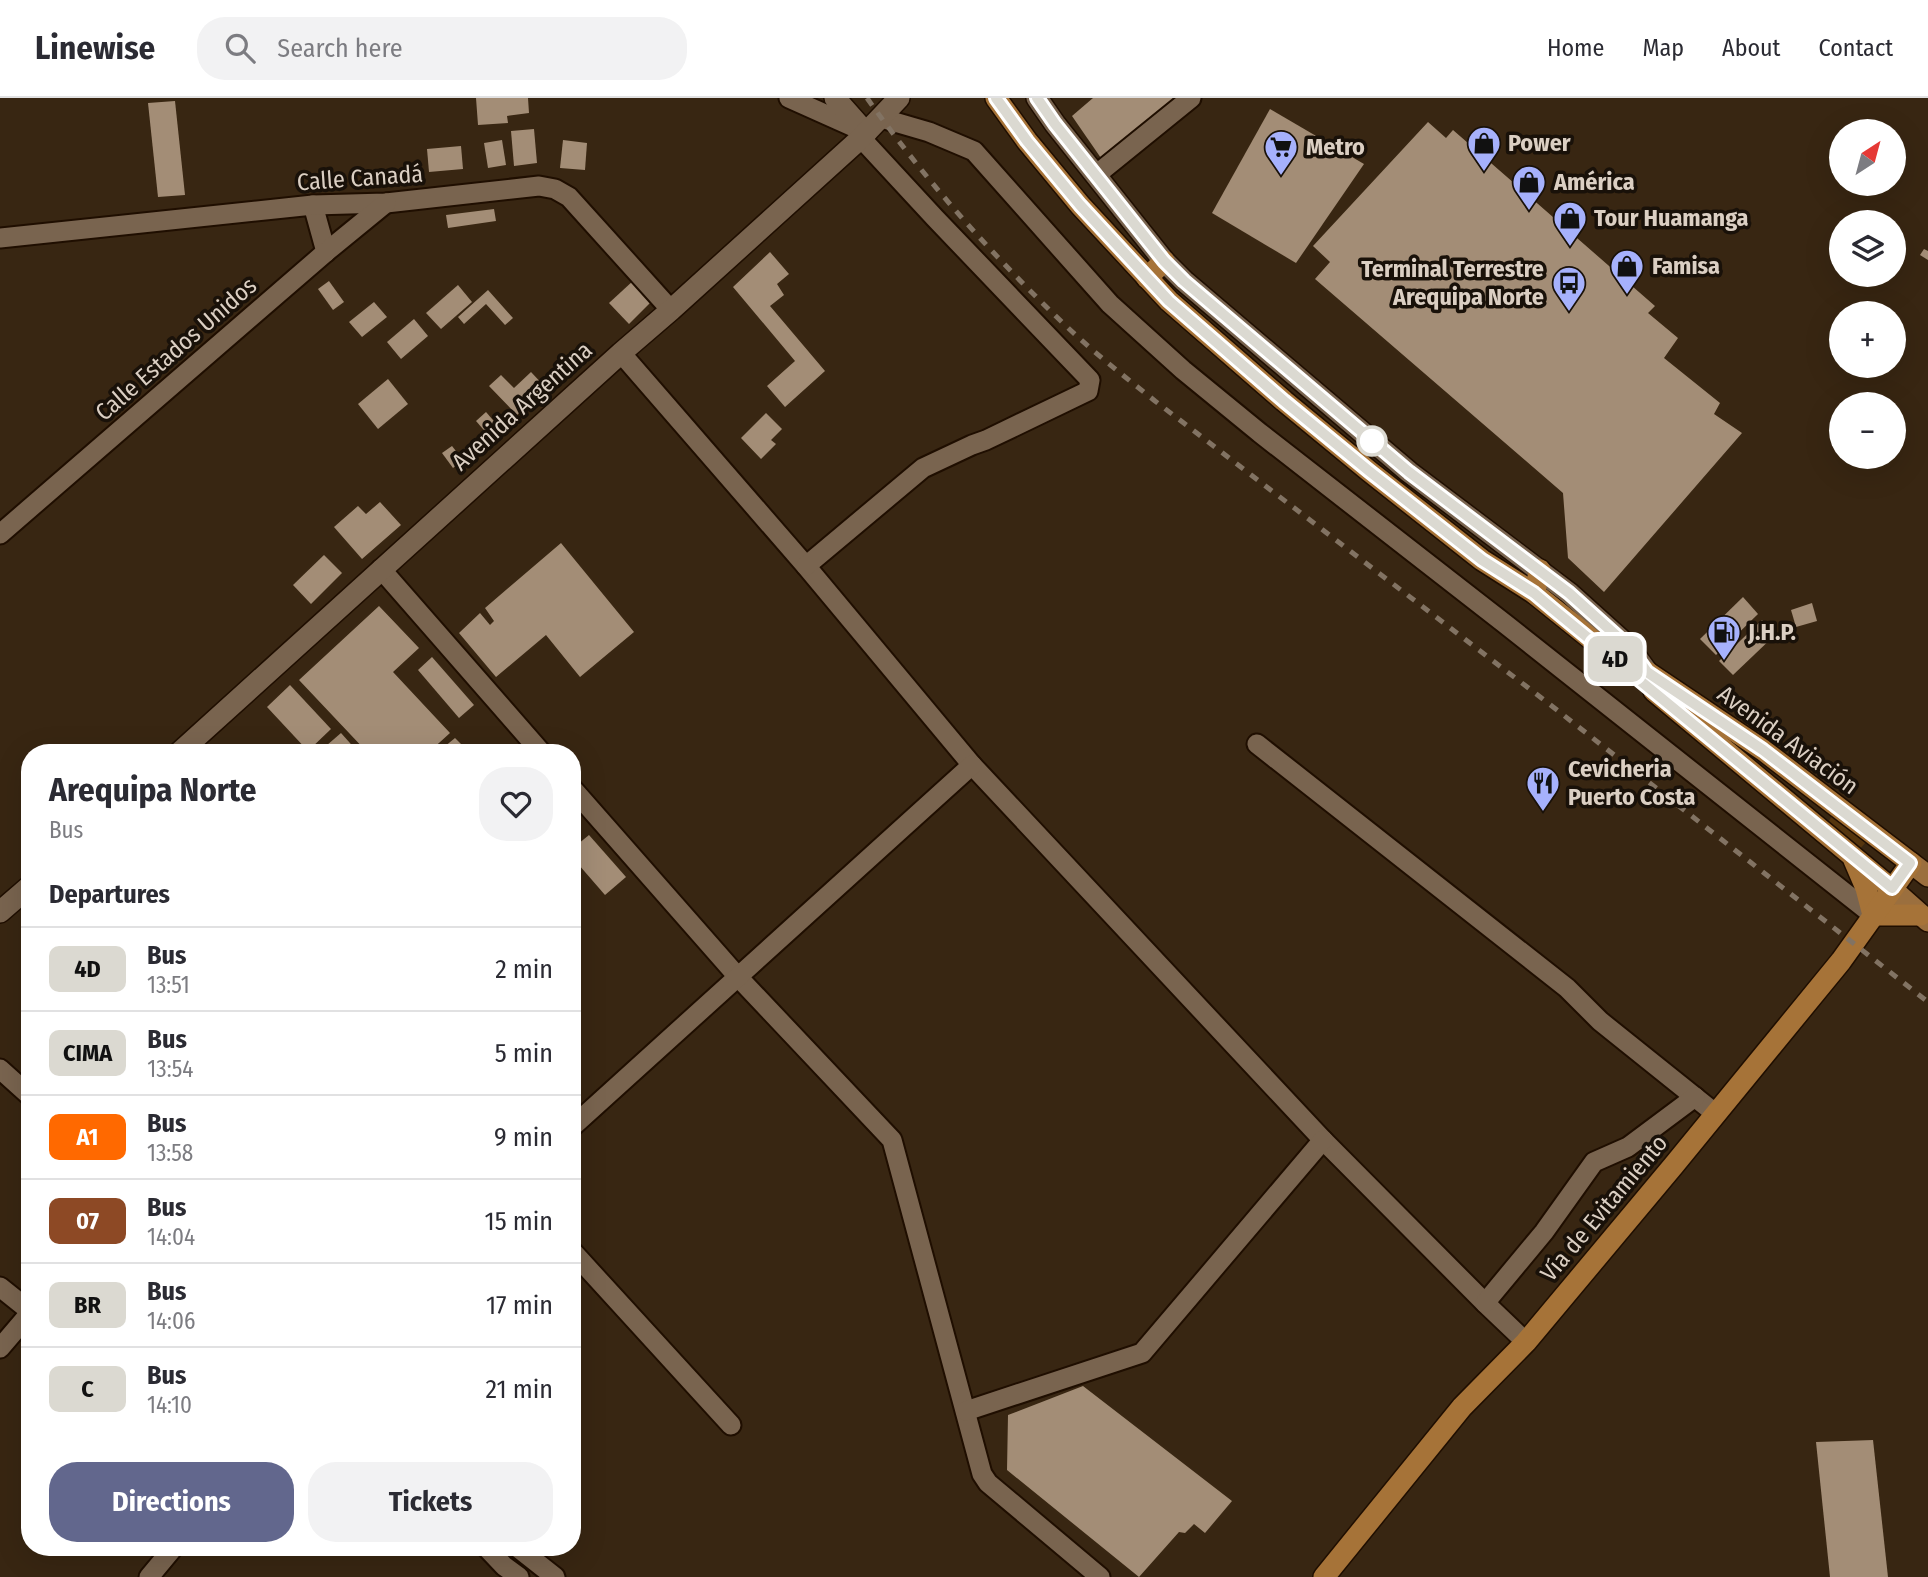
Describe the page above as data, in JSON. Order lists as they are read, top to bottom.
{
  "streets": {
    "highway": ["Avenida Aviación", "Vía de Evitamiento"],
    "street": ["Calle Canadá", "Calle Estados Unidos", "Avenida Argentina"]
  },
  "crossings": [
    ["Calle Canadá", "Calle Estados Unidos"],
    ["Calle Canadá", "Avenida Argentina"],
    ["Avenida Aviación", "Vía de Evitamiento"]
  ],
  "places": {
    "shop": [
      "Power",
      "América",
      "Tour Huamanga",
      "Famisa"
    ],
    "supermarket": ["Metro"],
    "bus stop": ["Terminal Terrestre Arequipa Norte"],
    "fuel station": ["J.H.P."],
    "restaurant": ["Cevicheria Puerto Costa"]
  },
  "lines": ["bus line 4D"],
  "north": "top right",
  "page": {
    "header": "Linewise",
    "search": "Search here",
    "nav": [
      "Home",
      "Map",
      "About",
      "Contact"
    ],
    "on_map": "4D",
    "map_buttons": ["+", "−"],
    "heading": [
      ["Arequipa Norte", "Bus"],
      "Departures"
    ],
    "list": [
      {
        "mark": "4D",
        "name": "Bus",
        "note": "13:51",
        "value": "2 min"
      },
      {
        "mark": "CIMA",
        "name": "Bus",
        "note": "13:54",
        "value": "5 min"
      },
      {
        "mark": "A1",
        "name": "Bus",
        "note": "13:58",
        "value": "9 min"
      },
      {
        "mark": "07",
        "name": "Bus",
        "note": "14:04",
        "value": "15 min"
      },
      {
        "mark": "BR",
        "name": "Bus",
        "note": "14:06",
        "value": "17 min"
      },
      {
        "mark": "C",
        "name": "Bus",
        "note": "14:10",
        "value": "21 min"
      }
    ],
    "buttons": ["Directions", "Tickets"]
  }
}
